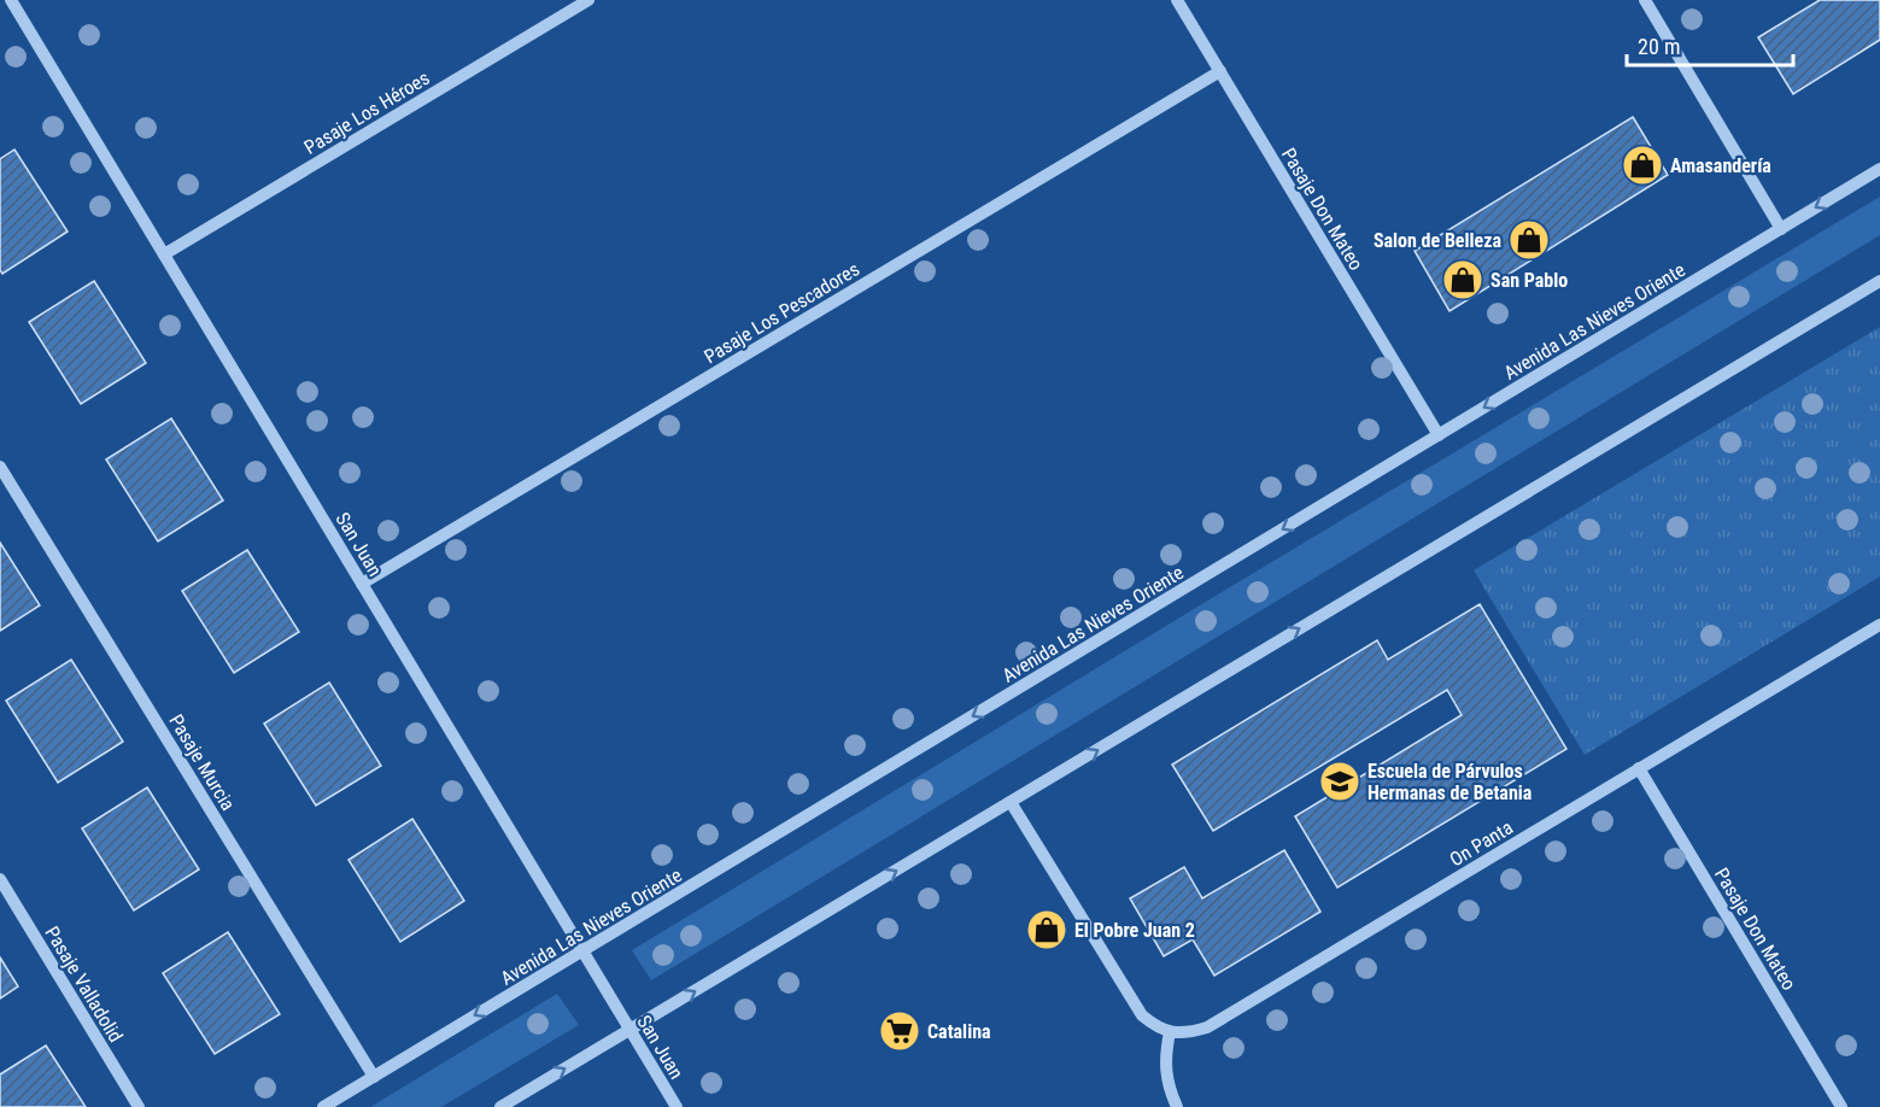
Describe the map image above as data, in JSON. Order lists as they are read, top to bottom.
{
  "streets": {
    "street": [
      "Pasaje Los Héroes",
      "Pasaje Don Mateo",
      "Pasaje Los Pescadores",
      "Avenida Las Nieves Oriente",
      "San Juan",
      "Pasaje Murcia",
      "On Panta",
      "Pasaje Valladolid"
    ]
  },
  "crossings": [
    ["Pasaje Los Héroes", "San Juan"],
    ["Pasaje Don Mateo", "Pasaje Los Pescadores"],
    ["Pasaje Don Mateo", "Avenida Las Nieves Oriente"],
    ["Pasaje Don Mateo", "On Panta"],
    ["Pasaje Los Pescadores", "San Juan"],
    ["Avenida Las Nieves Oriente", "San Juan"],
    ["Avenida Las Nieves Oriente", "Pasaje Murcia"]
  ],
  "places": {
    "shop": [
      "Amasandería",
      "Salon de Belleza",
      "San Pablo",
      "El Pobre Juan 2"
    ],
    "school or university": ["Escuela de Párvulos Hermanas de Betania"],
    "supermarket": ["Catalina"]
  },
  "scale_bar": "20 m"
}
